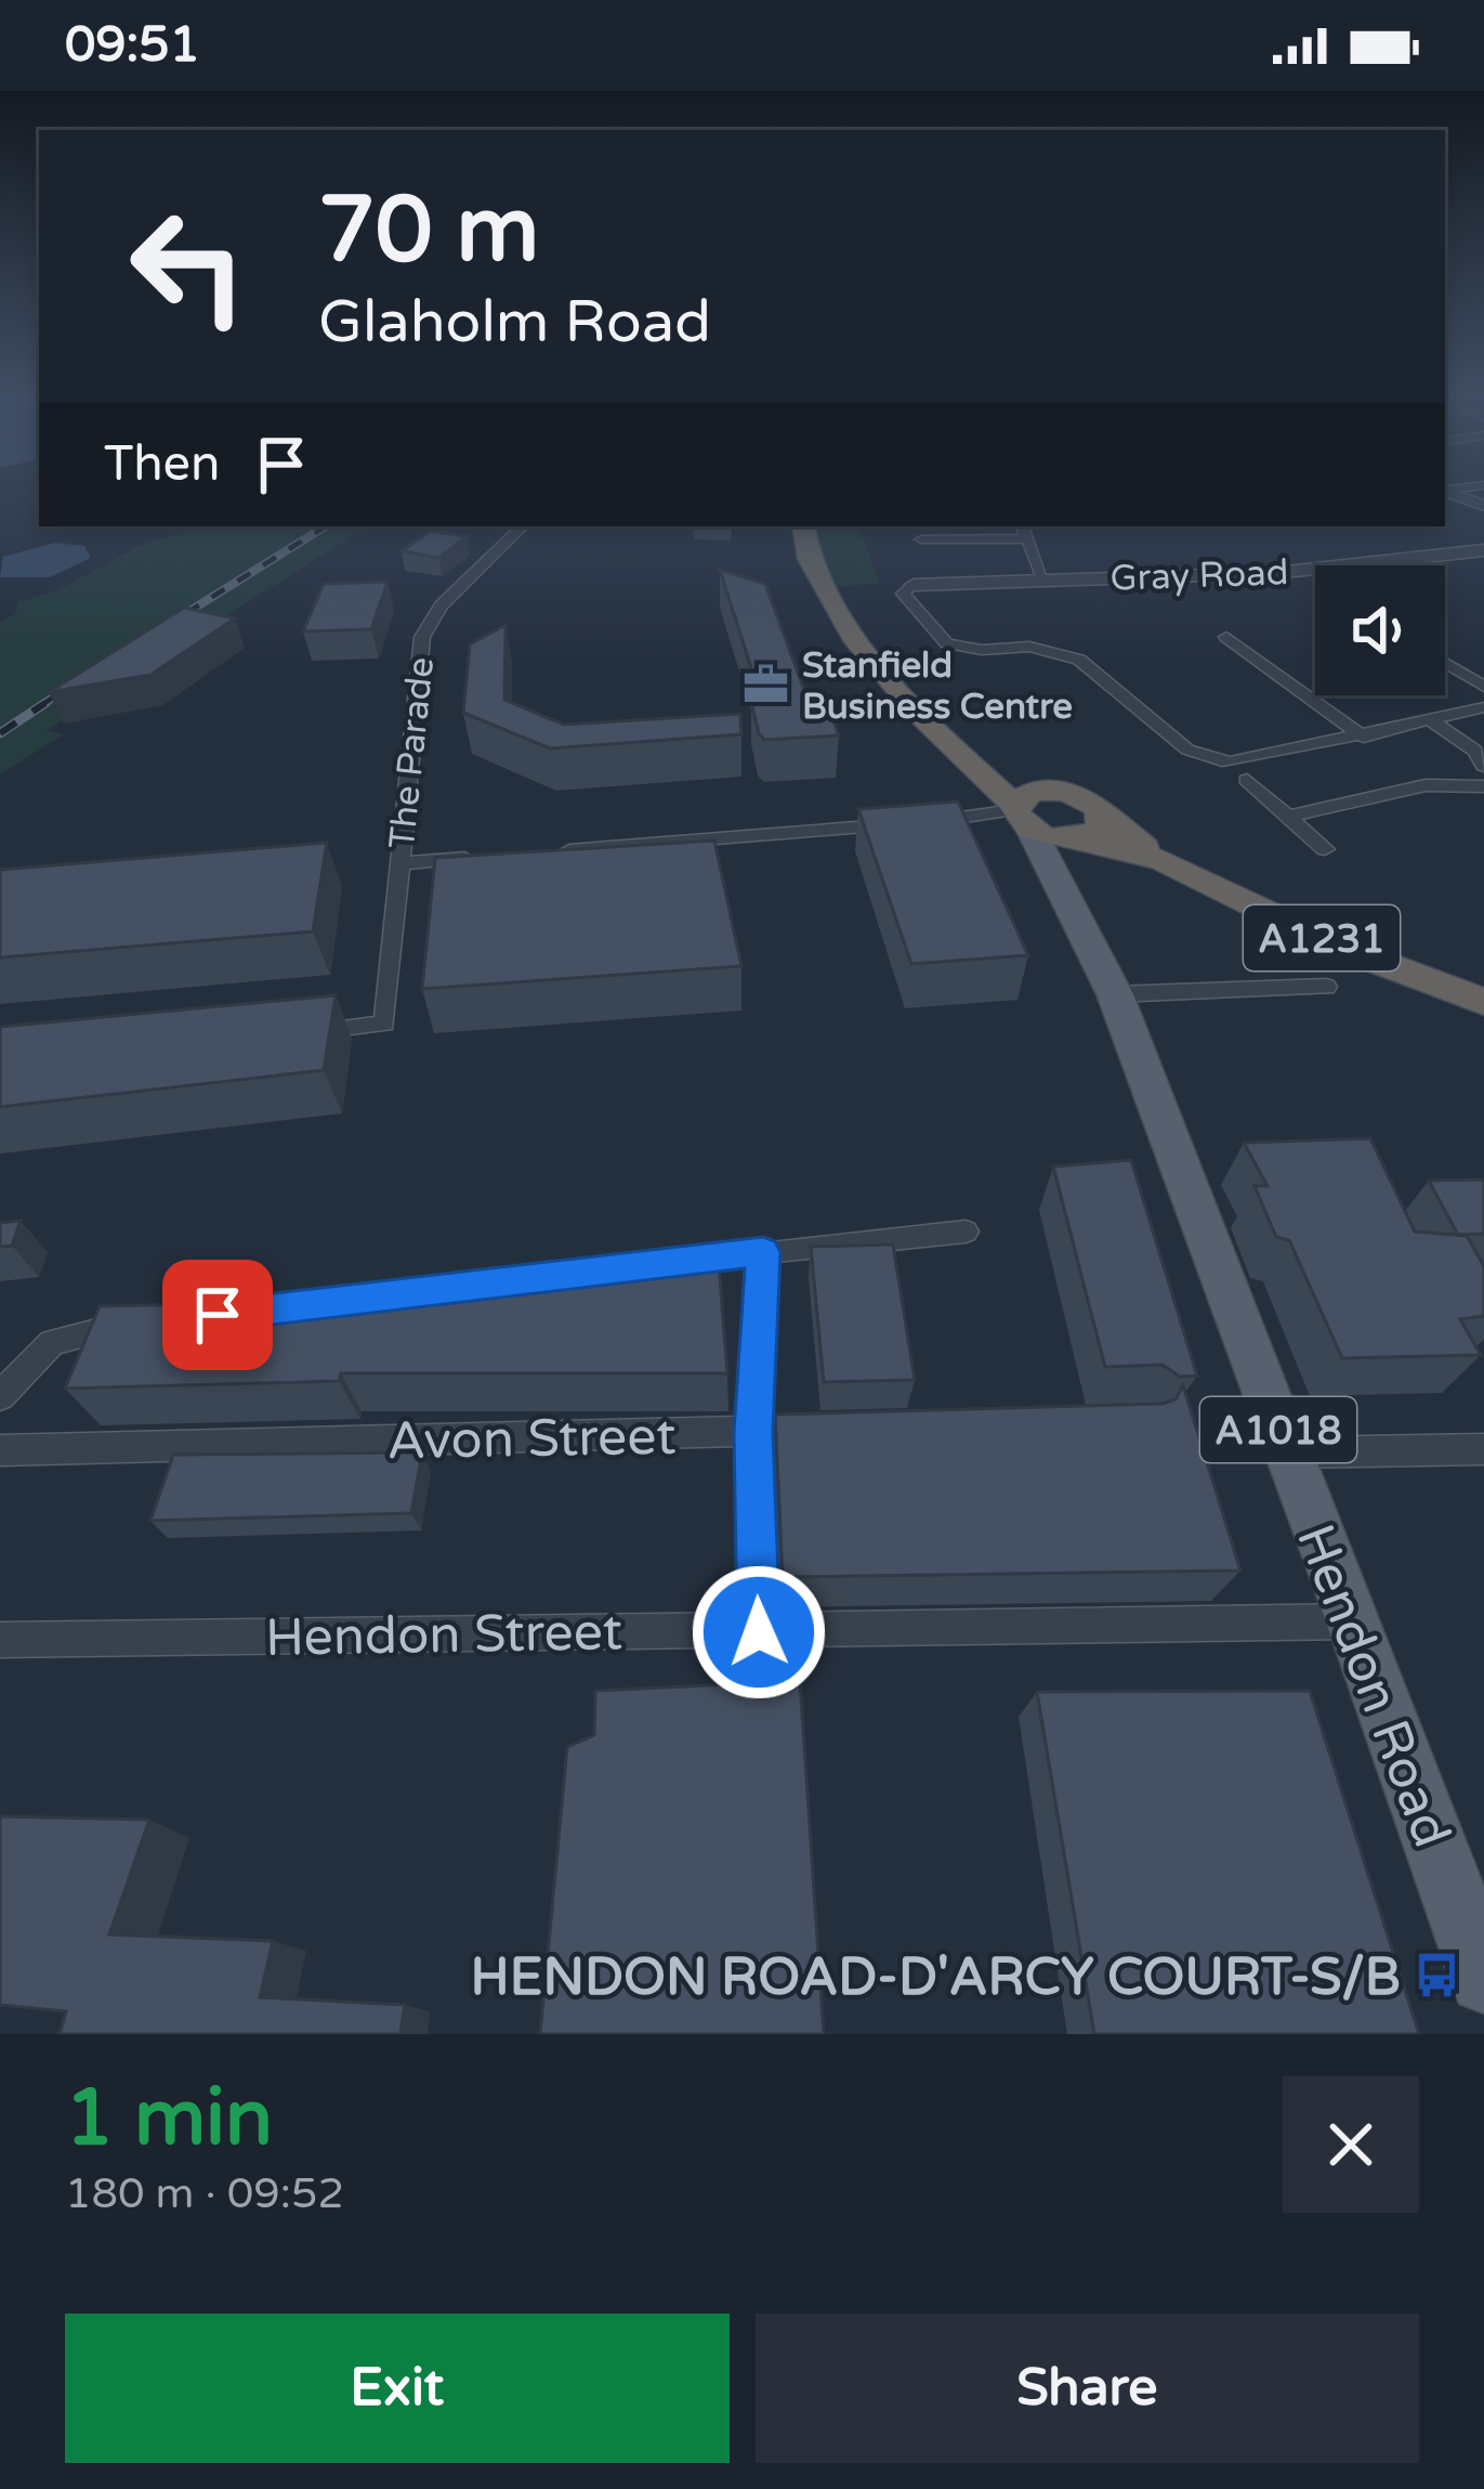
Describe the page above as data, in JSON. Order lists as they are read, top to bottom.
{
  "streets": {
    "highway": ["A1231", "A1018"],
    "main road": ["Hendon Road"],
    "street": [
      "Gray Road",
      "The Parade",
      "Avon Street",
      "Hendon Street"
    ]
  },
  "crossings": [
    ["A1231", "Hendon Road"],
    ["A1018", "Hendon Road"],
    ["Hendon Street", "Hendon Road"]
  ],
  "places": {
    "office": ["Stanfield Business Centre"],
    "bus stop": ["HENDON ROAD-D'ARCY COURT-S/B"]
  },
  "page": {
    "status": "09:51",
    "turn": ["70 m", "Glaholm Road"],
    "then": "Then",
    "heading": ["1 min", "180 m · 09:52"],
    "buttons": ["Exit", "Share"]
  }
}
